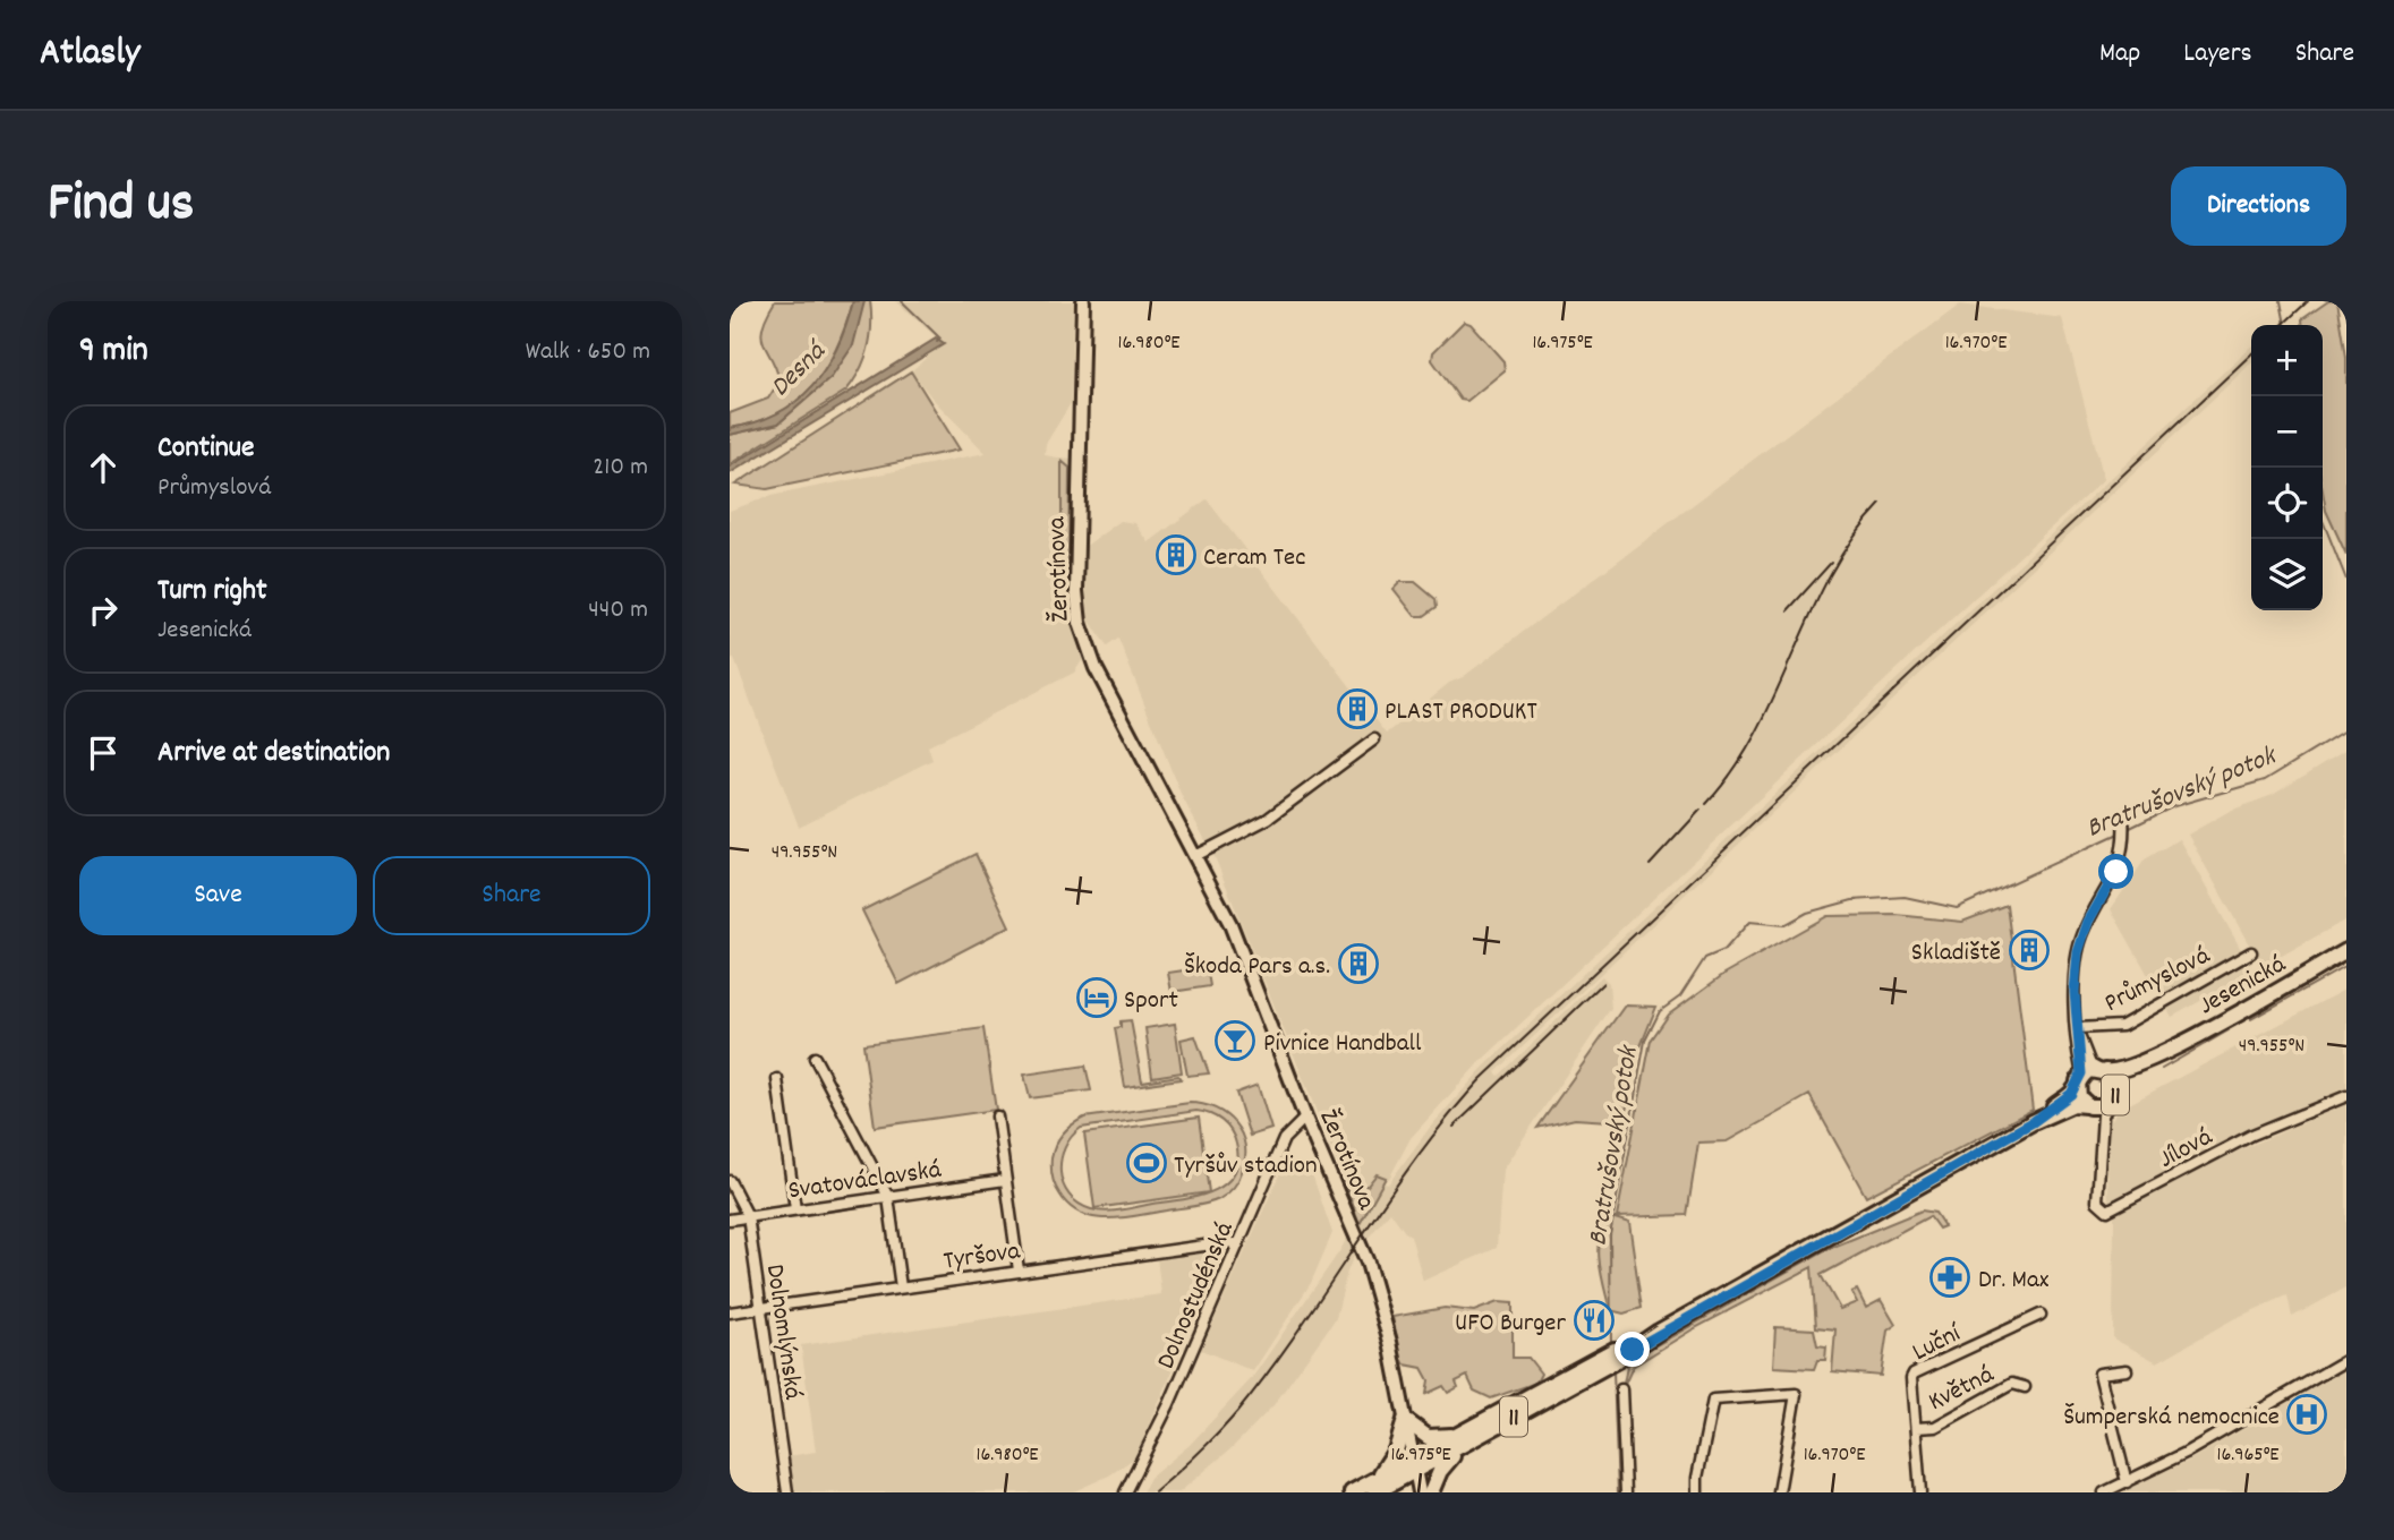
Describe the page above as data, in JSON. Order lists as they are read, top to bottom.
{
  "streets": {
    "main road": ["Jesenická", "11"],
    "street": [
      "Žerotínova",
      "Průmyslová",
      "Jílová",
      "Svatováclavská",
      "Tyršova",
      "Dolnostudénská",
      "Dolnomlýnská",
      "Luční",
      "Květná"
    ]
  },
  "crossings": [
    ["Žerotínova", "Jesenická"],
    ["Žerotínova", "Dolnostudénská"],
    ["Průmyslová", "Jesenická"],
    ["Průmyslová", "11"],
    ["Průmyslová", "Jílová"],
    ["Jesenická", "11"],
    ["Jesenická", "Jílová"],
    ["11", "Jílová"],
    ["Svatováclavská", "Dolnomlýnská"],
    ["Tyršova", "Dolnostudénská"],
    ["Tyršova", "Dolnomlýnská"],
    ["Luční", "Květná"]
  ],
  "water": ["Desná", "Bratrušovský potok"],
  "places": {
    "building": [
      "Ceram Tec",
      "PLAST PRODUKT",
      "Skladiště",
      "Škoda Pars a.s."
    ],
    "hotel": ["Sport"],
    "bar": ["Pivnice Handball"],
    "sports": ["Tyršův stadion"],
    "pharmacy": ["Dr. Max"],
    "restaurant": ["UFO Burger"],
    "hospital": ["Šumperská nemocnice"]
  },
  "page": {
    "header": "Atlasly",
    "nav": ["Map", "Layers", "Share"],
    "title": "Find us",
    "buttons": [
      "Directions",
      ["Save", "Share"]
    ],
    "heading": ["9 min", "Walk · 650 m"],
    "map_buttons": ["+", "−"],
    "list": [
      ["Continue", "Průmyslová", "210 m"],
      ["Turn right", "Jesenická", "440 m"],
      "Arrive at destination"
    ]
  },
  "coordinates": [
    "16.980°E",
    "16.975°E",
    "16.970°E",
    "49.955°N",
    "16.965°E"
  ]
}
